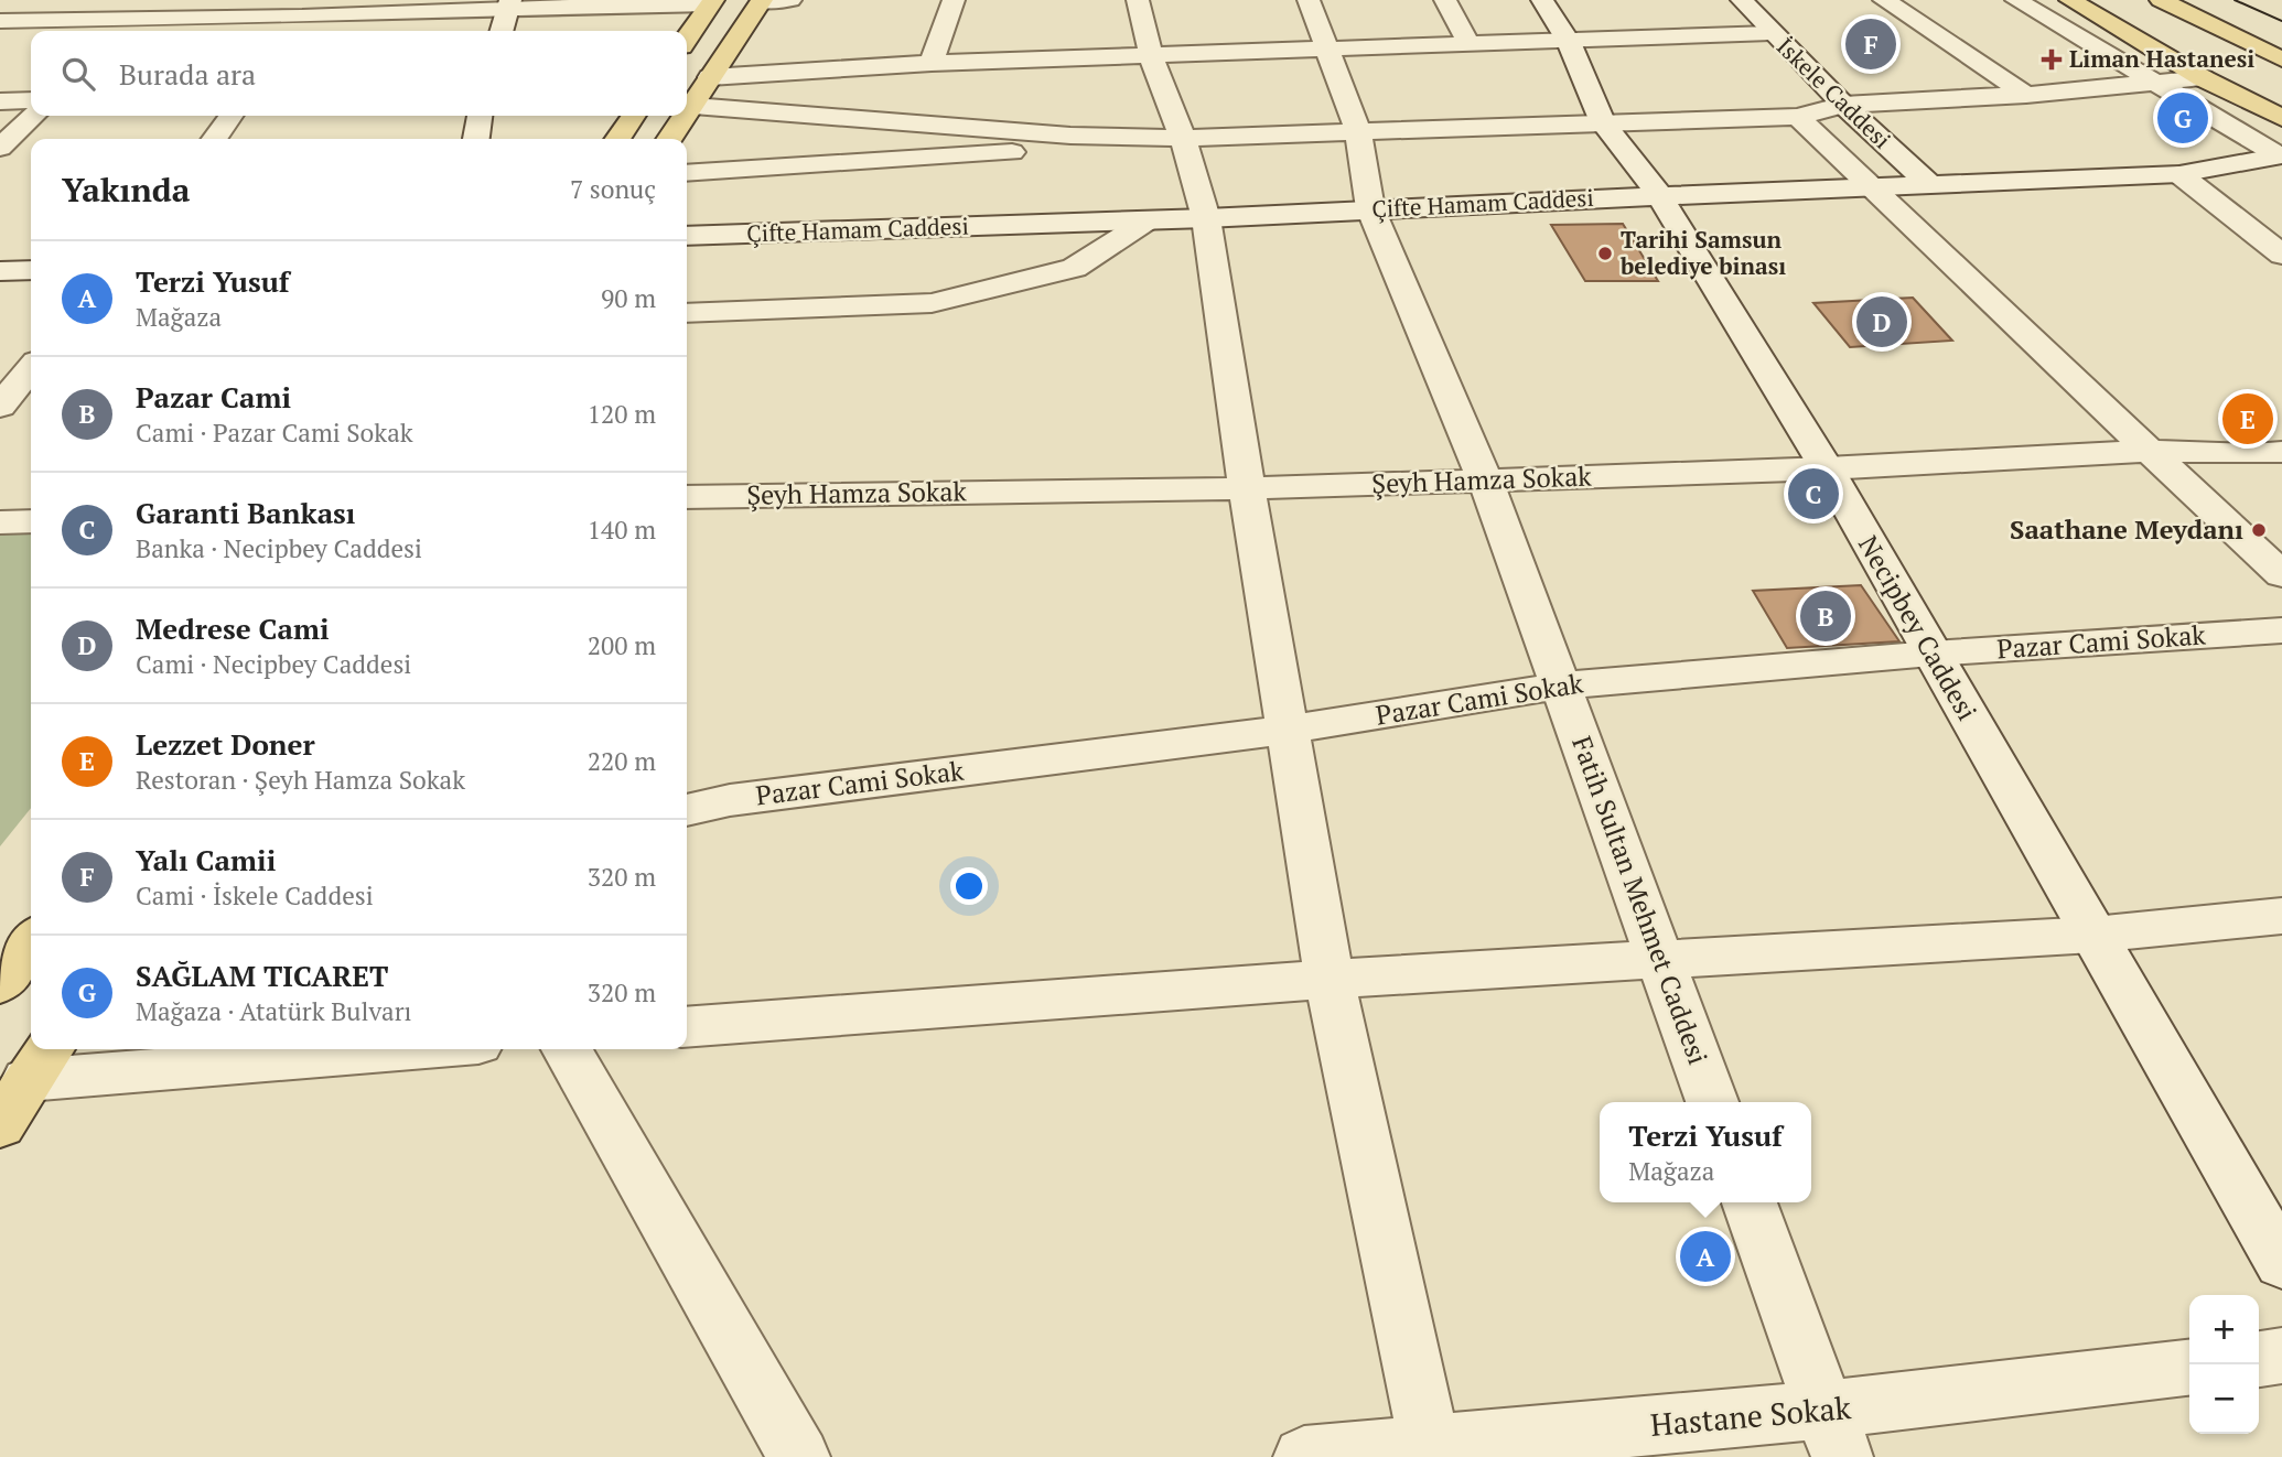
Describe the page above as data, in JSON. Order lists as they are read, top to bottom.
{
  "streets": {
    "street": [
      "İskele Caddesi",
      "Çifte Hamam Caddesi",
      "Şeyh Hamza Sokak",
      "Necipbey Caddesi",
      "Pazar Cami Sokak",
      "Fatih Sultan Mehmet Caddesi",
      "Hastane Sokak"
    ]
  },
  "crossings": [
    ["İskele Caddesi", "Çifte Hamam Caddesi"],
    ["Çifte Hamam Caddesi", "Necipbey Caddesi"],
    ["Çifte Hamam Caddesi", "Fatih Sultan Mehmet Caddesi"],
    ["Şeyh Hamza Sokak", "Necipbey Caddesi"],
    ["Şeyh Hamza Sokak", "Fatih Sultan Mehmet Caddesi"],
    ["Necipbey Caddesi", "Pazar Cami Sokak"],
    ["Pazar Cami Sokak", "Fatih Sultan Mehmet Caddesi"]
  ],
  "places": {
    "health": ["Liman Hastanesi"],
    "other": ["Tarihi Samsun belediye binası", "Saathane Meydanı"]
  },
  "page": {
    "pins": [
      "F",
      "G",
      "D",
      "E",
      "C",
      "B",
      "A"
    ],
    "search": "Burada ara",
    "heading": ["Yakında", "7 sonuç"],
    "list": [
      {
        "mark": "A",
        "name": "Terzi Yusuf",
        "note": "Mağaza",
        "value": "90 m"
      },
      {
        "mark": "B",
        "name": "Pazar Cami",
        "note": "Cami · Pazar Cami Sokak",
        "value": "120 m"
      },
      {
        "mark": "C",
        "name": "Garanti Bankası",
        "note": "Banka · Necipbey Caddesi",
        "value": "140 m"
      },
      {
        "mark": "D",
        "name": "Medrese Cami",
        "note": "Cami · Necipbey Caddesi",
        "value": "200 m"
      },
      {
        "mark": "E",
        "name": "Lezzet Doner",
        "note": "Restoran · Şeyh Hamza Sokak",
        "value": "220 m"
      },
      {
        "mark": "F",
        "name": "Yalı Camii",
        "note": "Cami · İskele Caddesi",
        "value": "320 m"
      },
      {
        "mark": "G",
        "name": "SAĞLAM TICARET",
        "note": "Mağaza · Atatürk Bulvarı",
        "value": "320 m"
      }
    ],
    "popup": ["Terzi Yusuf", "Mağaza"],
    "map_buttons": ["+", "−"]
  }
}
